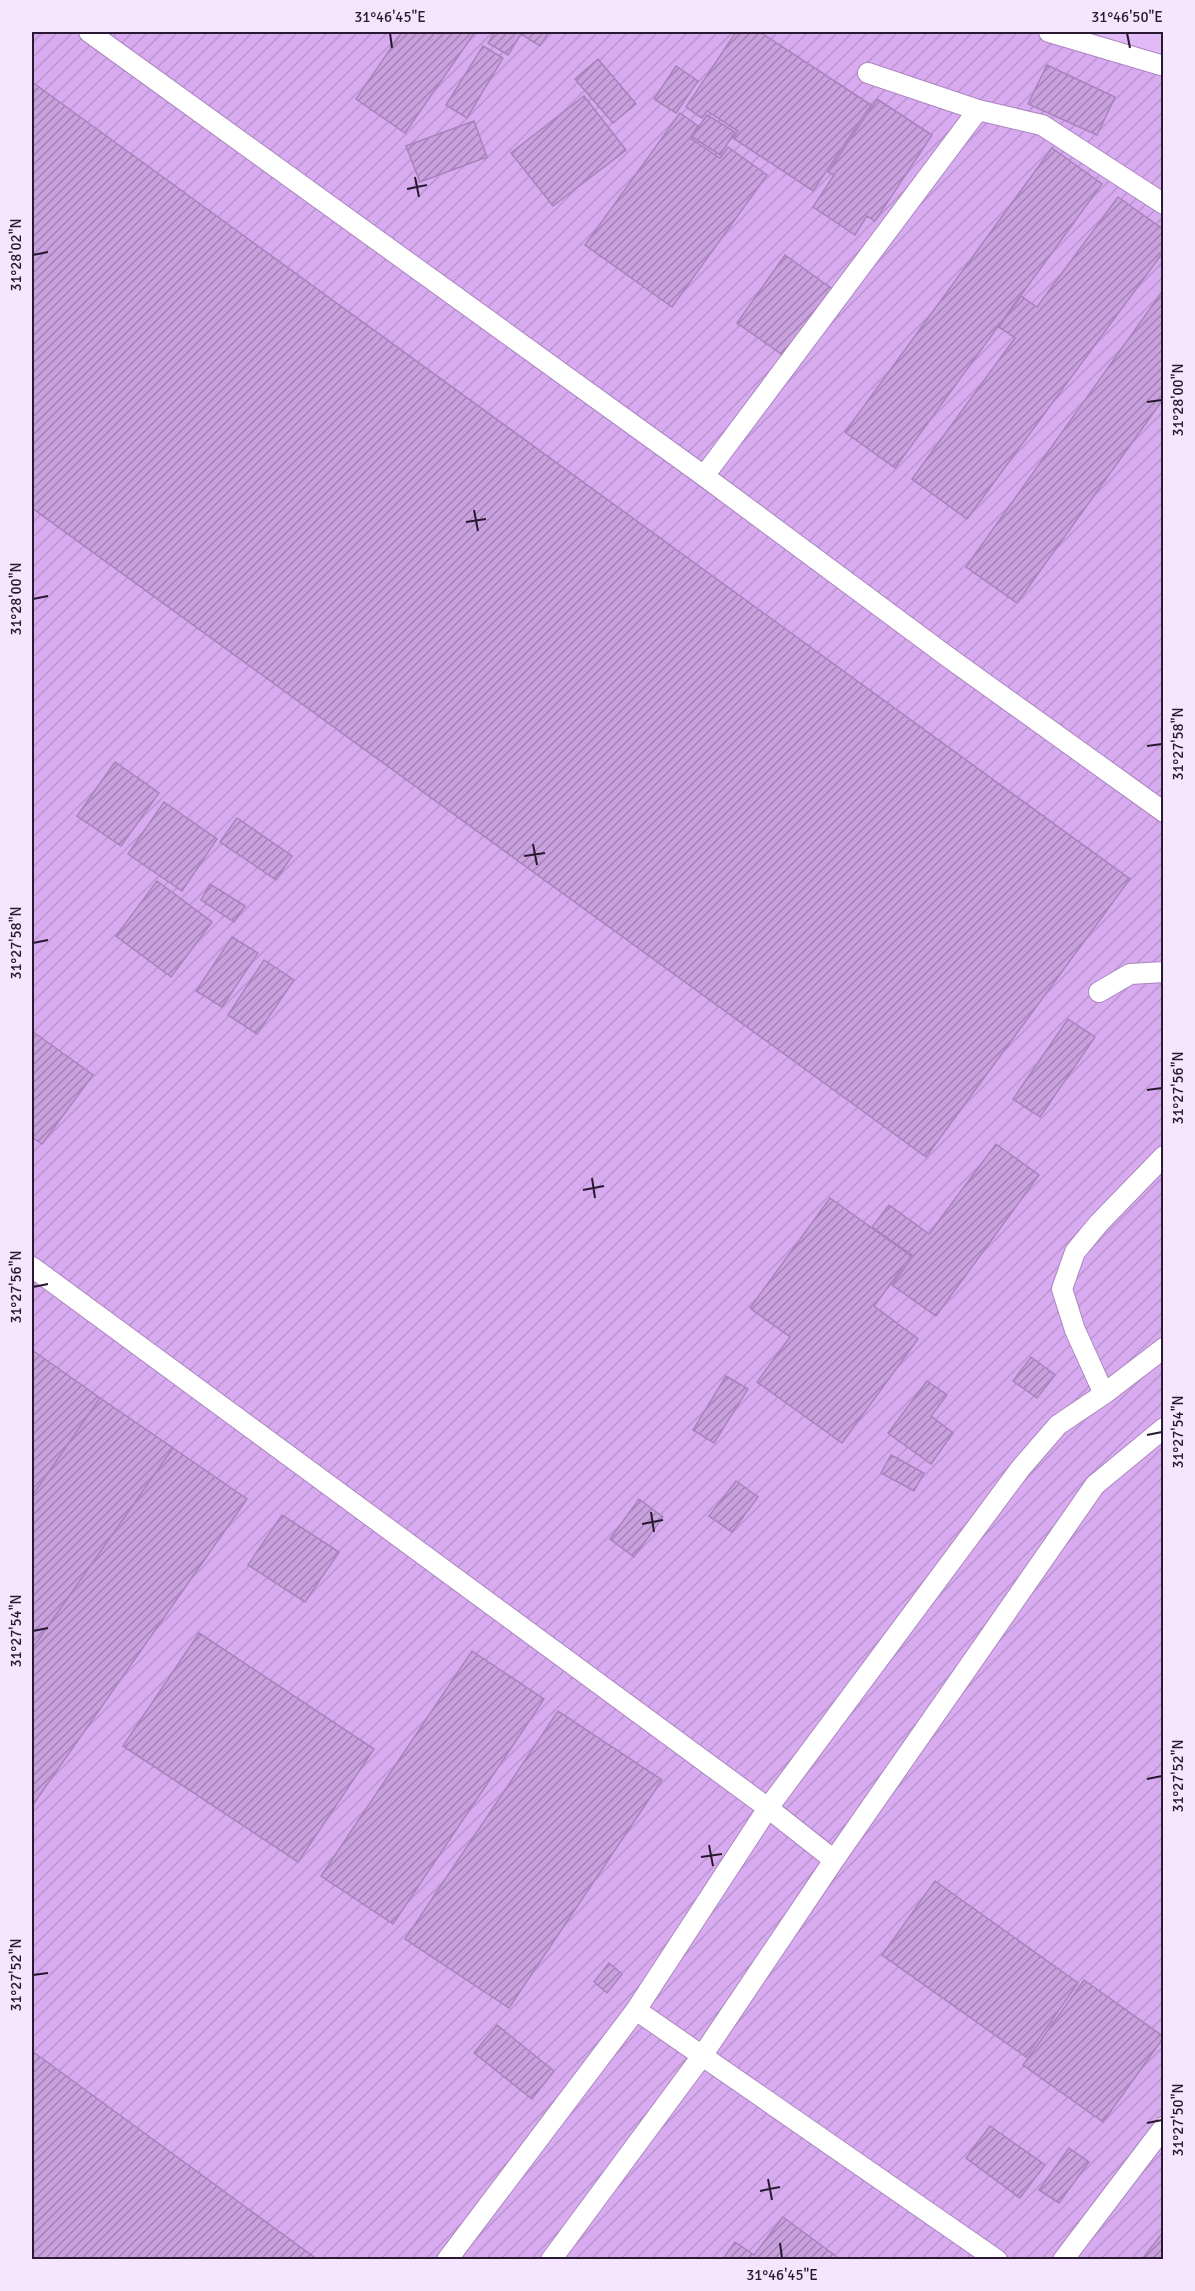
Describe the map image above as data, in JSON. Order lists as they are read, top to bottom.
{
  "coordinates": [
    "31°46'45\"E",
    "31°46'50\"E",
    "31°28'02\"N",
    "31°28'00\"N",
    "31°27'58\"N",
    "31°27'56\"N",
    "31°27'54\"N",
    "31°27'52\"N",
    "31°27'50\"N"
  ]
}
